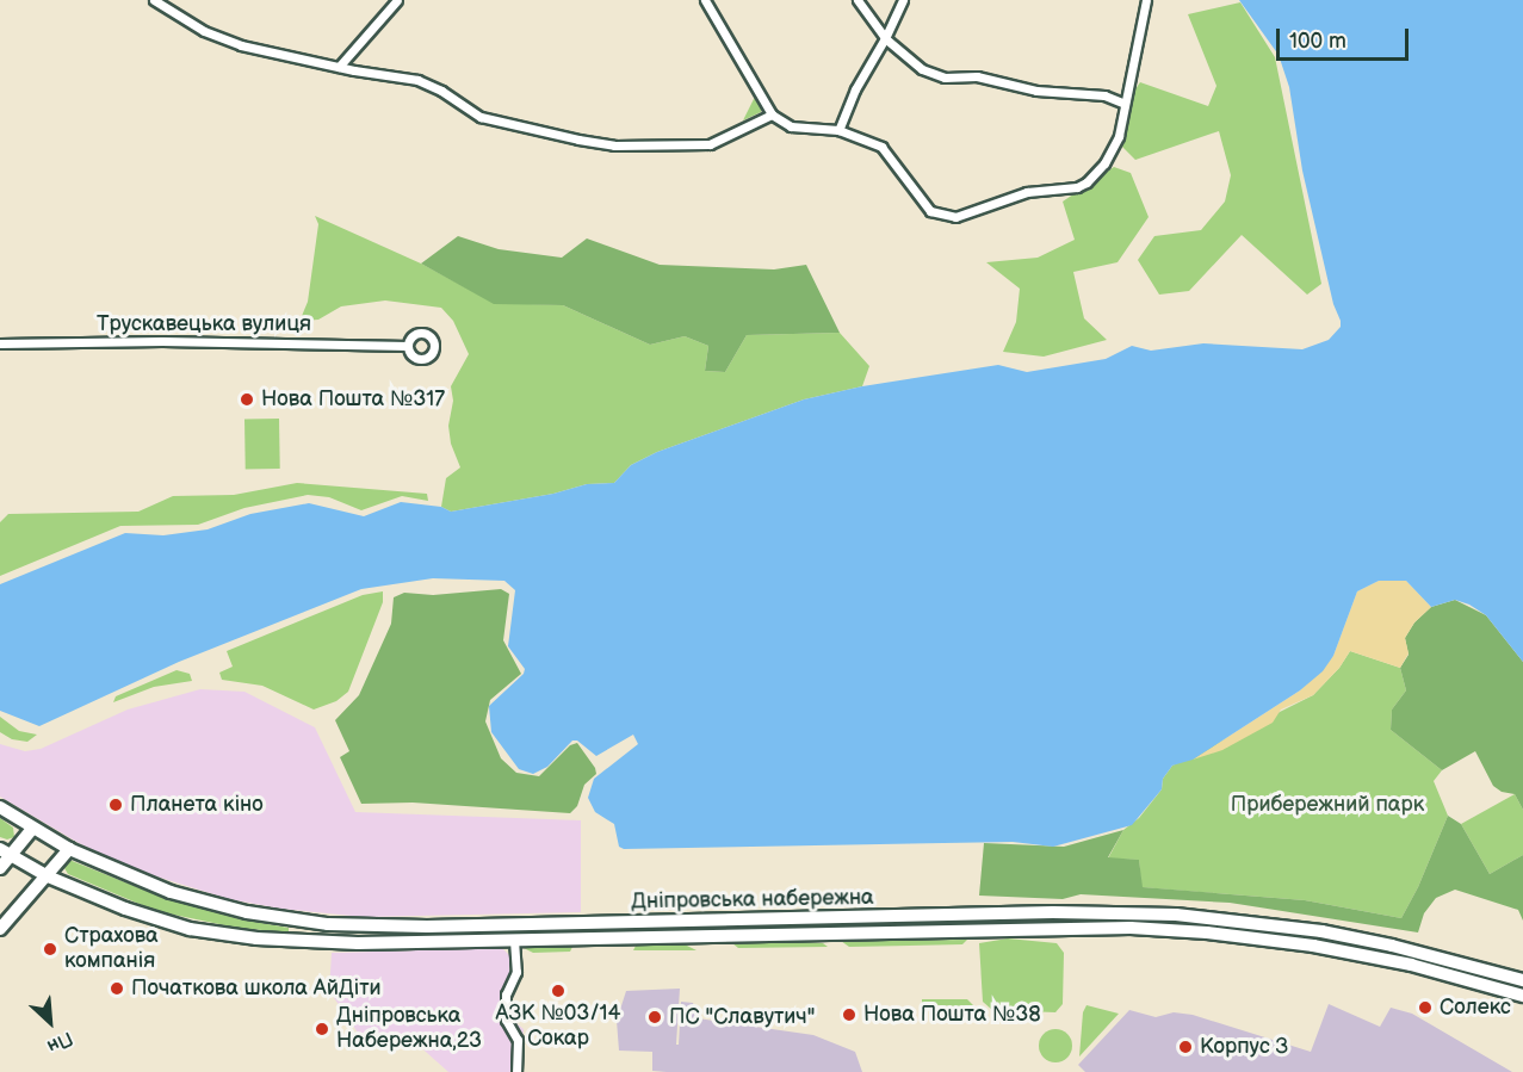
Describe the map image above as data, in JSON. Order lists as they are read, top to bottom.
{
  "streets": {
    "main road": ["Дніпровська набережна"],
    "street": ["Трускавецька вулиця"]
  },
  "parks": ["Прибережний парк"],
  "places": [
    "Нова Пошта №317",
    "Планета кіно",
    "Страхова компанія",
    "Початкова школа АйДіти",
    "АЗК №03/14 Сокар",
    "Солекс",
    "Нова Пошта №38",
    "ПС \"Славутич\"",
    "Дніпровська Набережна,23",
    "Корпус З"
  ],
  "scale_bar": "100 m",
  "north": "bottom right"
}
